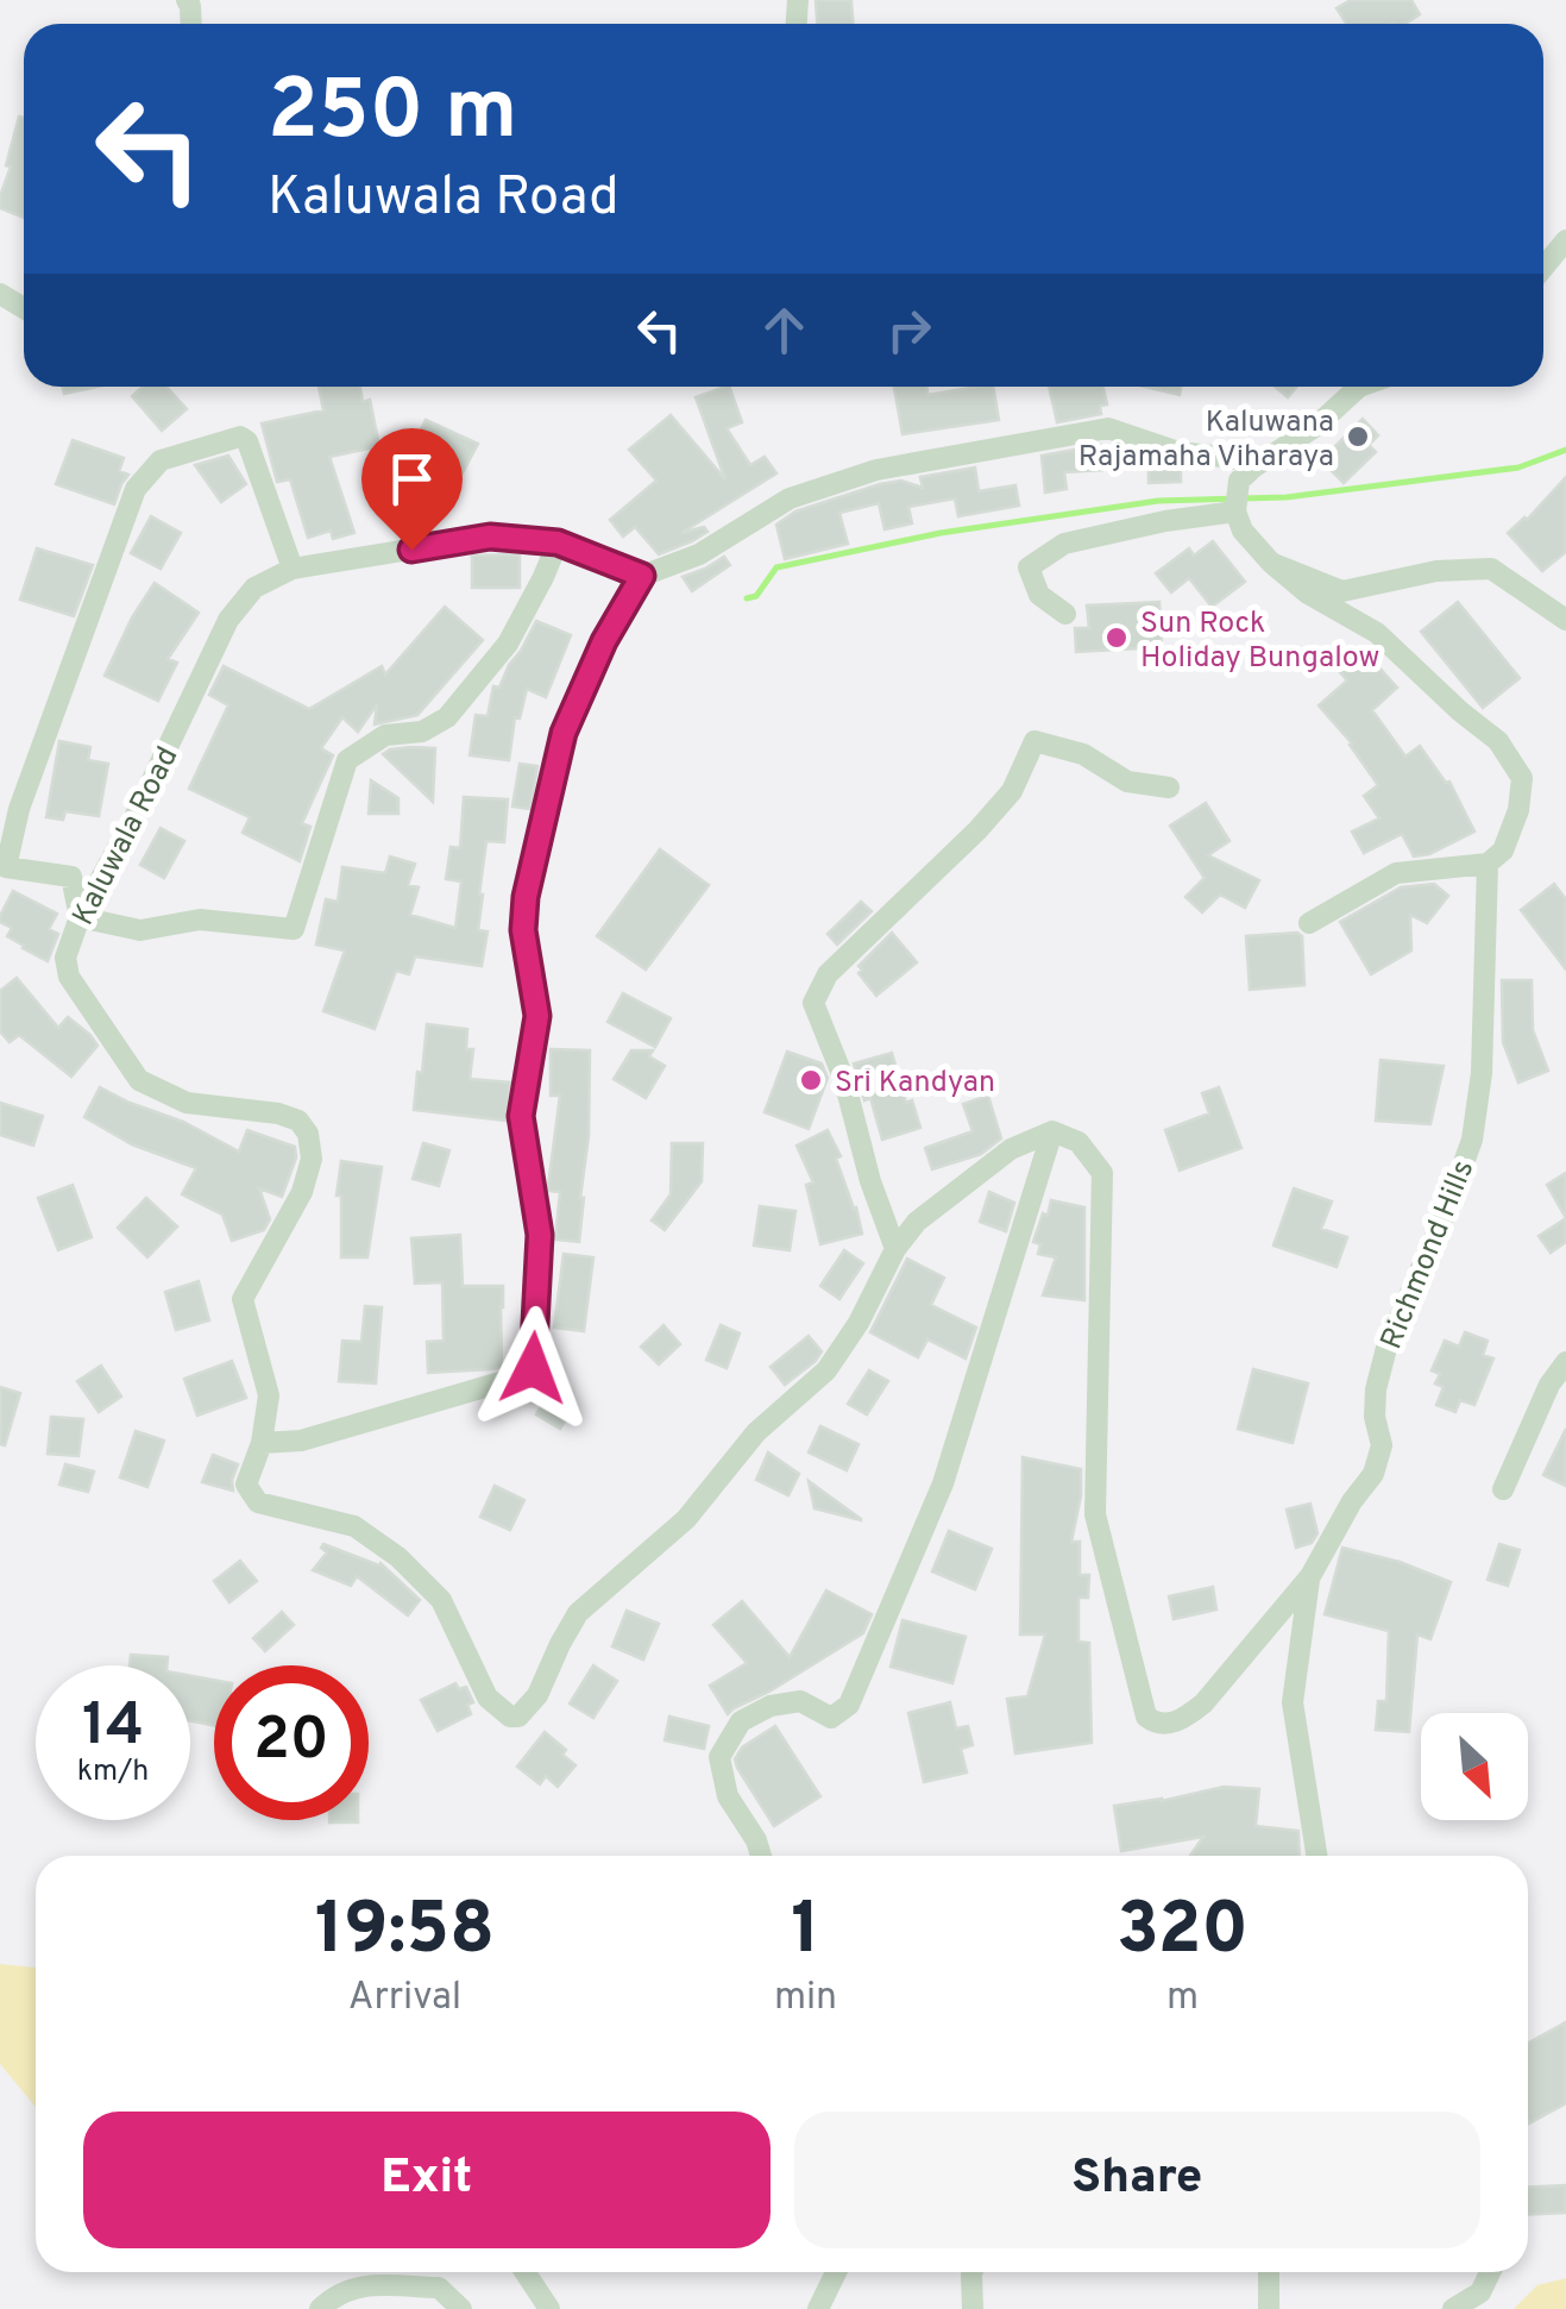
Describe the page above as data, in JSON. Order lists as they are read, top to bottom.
{
  "streets": {
    "street": ["Kaluwala Road", "Richmond Hills"]
  },
  "places": ["Kaluwana Rajamaha Viharaya", "Sun Rock Holiday Bungalow", "Sri Kandyan"],
  "north": "bottom right",
  "page": {
    "turn": ["250 m", "Kaluwala Road"],
    "speed": "14 km/h",
    "limit": "20",
    "eta": [
      "19:58",
      "Arrival",
      "1",
      "min",
      "320",
      "m"
    ],
    "buttons": ["Exit", "Share"]
  }
}
